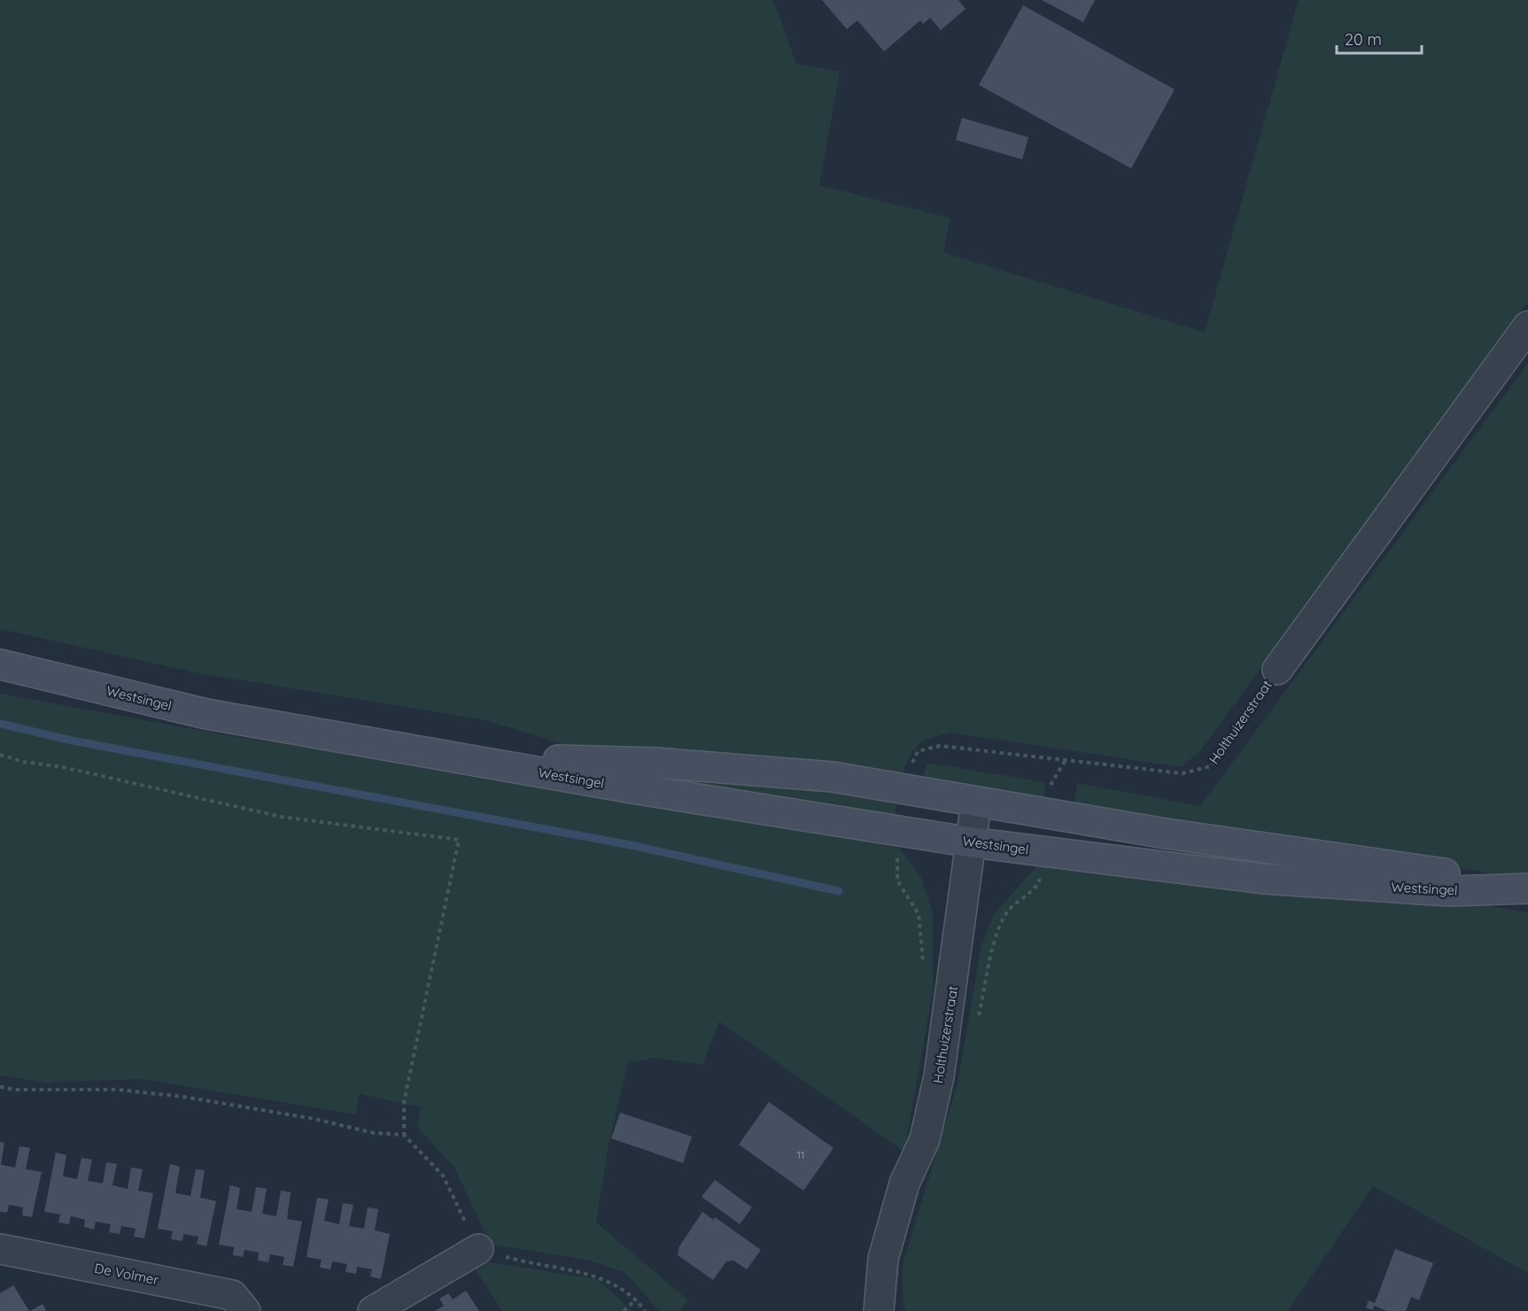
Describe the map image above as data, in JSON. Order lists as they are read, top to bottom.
{
  "streets": {
    "main road": ["Westsingel"],
    "street": ["Holthuizerstraat", "De Volmer"]
  },
  "crossings": [
    ["Westsingel", "Holthuizerstraat"]
  ],
  "house_numbers": ["11"],
  "scale_bar": "20 m"
}
